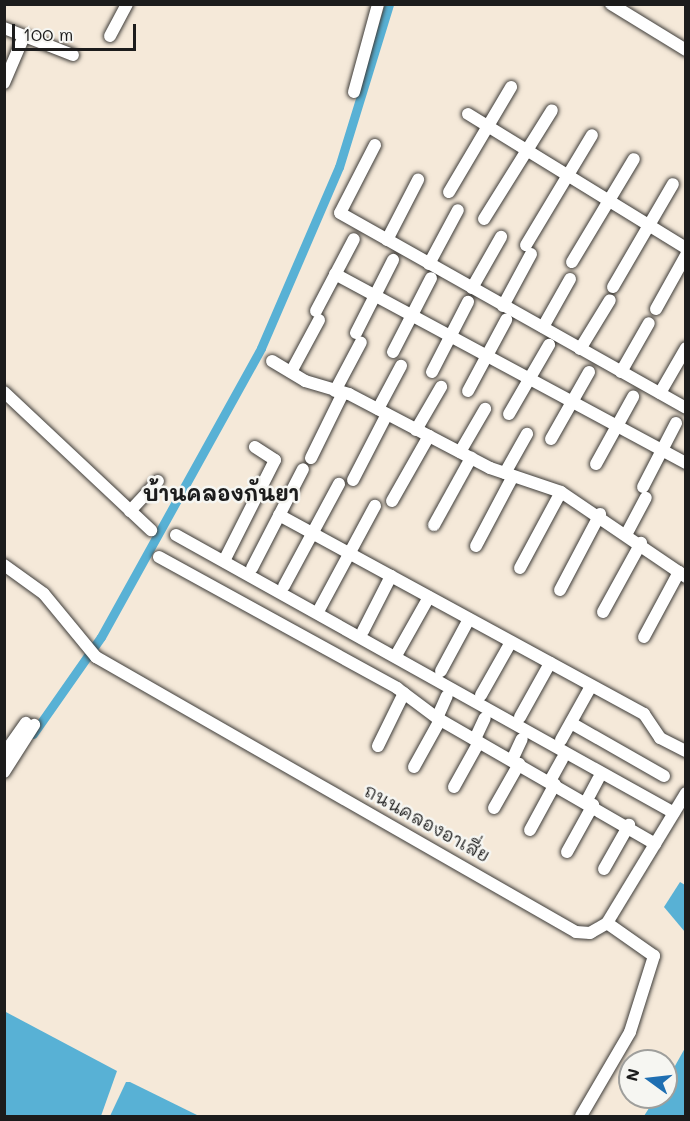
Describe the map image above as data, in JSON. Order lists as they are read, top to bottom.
{
  "streets": {
    "street": ["ถนนคลองอาเสี่ย"]
  },
  "districts": ["บ้านคลองกันยา"],
  "scale_bar": "100 m",
  "north": "left"
}
